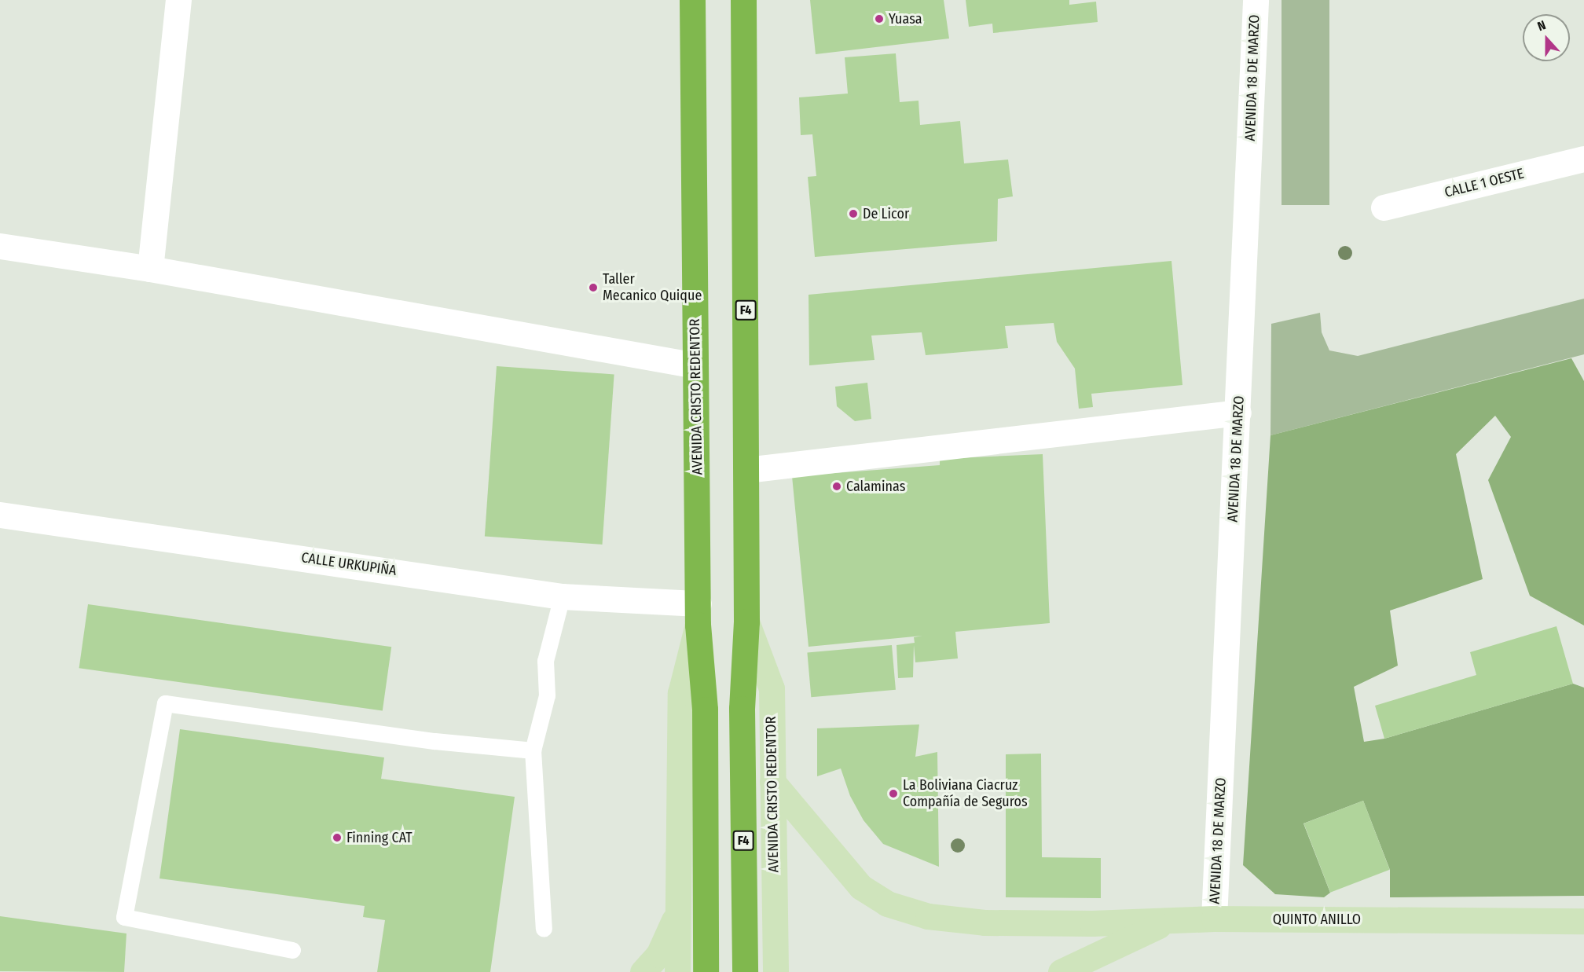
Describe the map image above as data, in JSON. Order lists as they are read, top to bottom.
{
  "streets": {
    "highway": ["F4", "AVENIDA CRISTO REDENTOR"],
    "main road": ["QUINTO ANILLO"],
    "street": ["AVENIDA 18 DE MARZO", "CALLE 1 OESTE", "CALLE URKUPIÑA"]
  },
  "crossings": [
    ["AVENIDA 18 DE MARZO", "QUINTO ANILLO"],
    ["AVENIDA CRISTO REDENTOR", "CALLE URKUPIÑA"]
  ],
  "places": [
    "Yuasa",
    "De Licor",
    "Taller Mecanico Quique",
    "Calaminas",
    "La Boliviana Ciacruz Compañía de Seguros",
    "Finning CAT"
  ],
  "north": "top"
}
